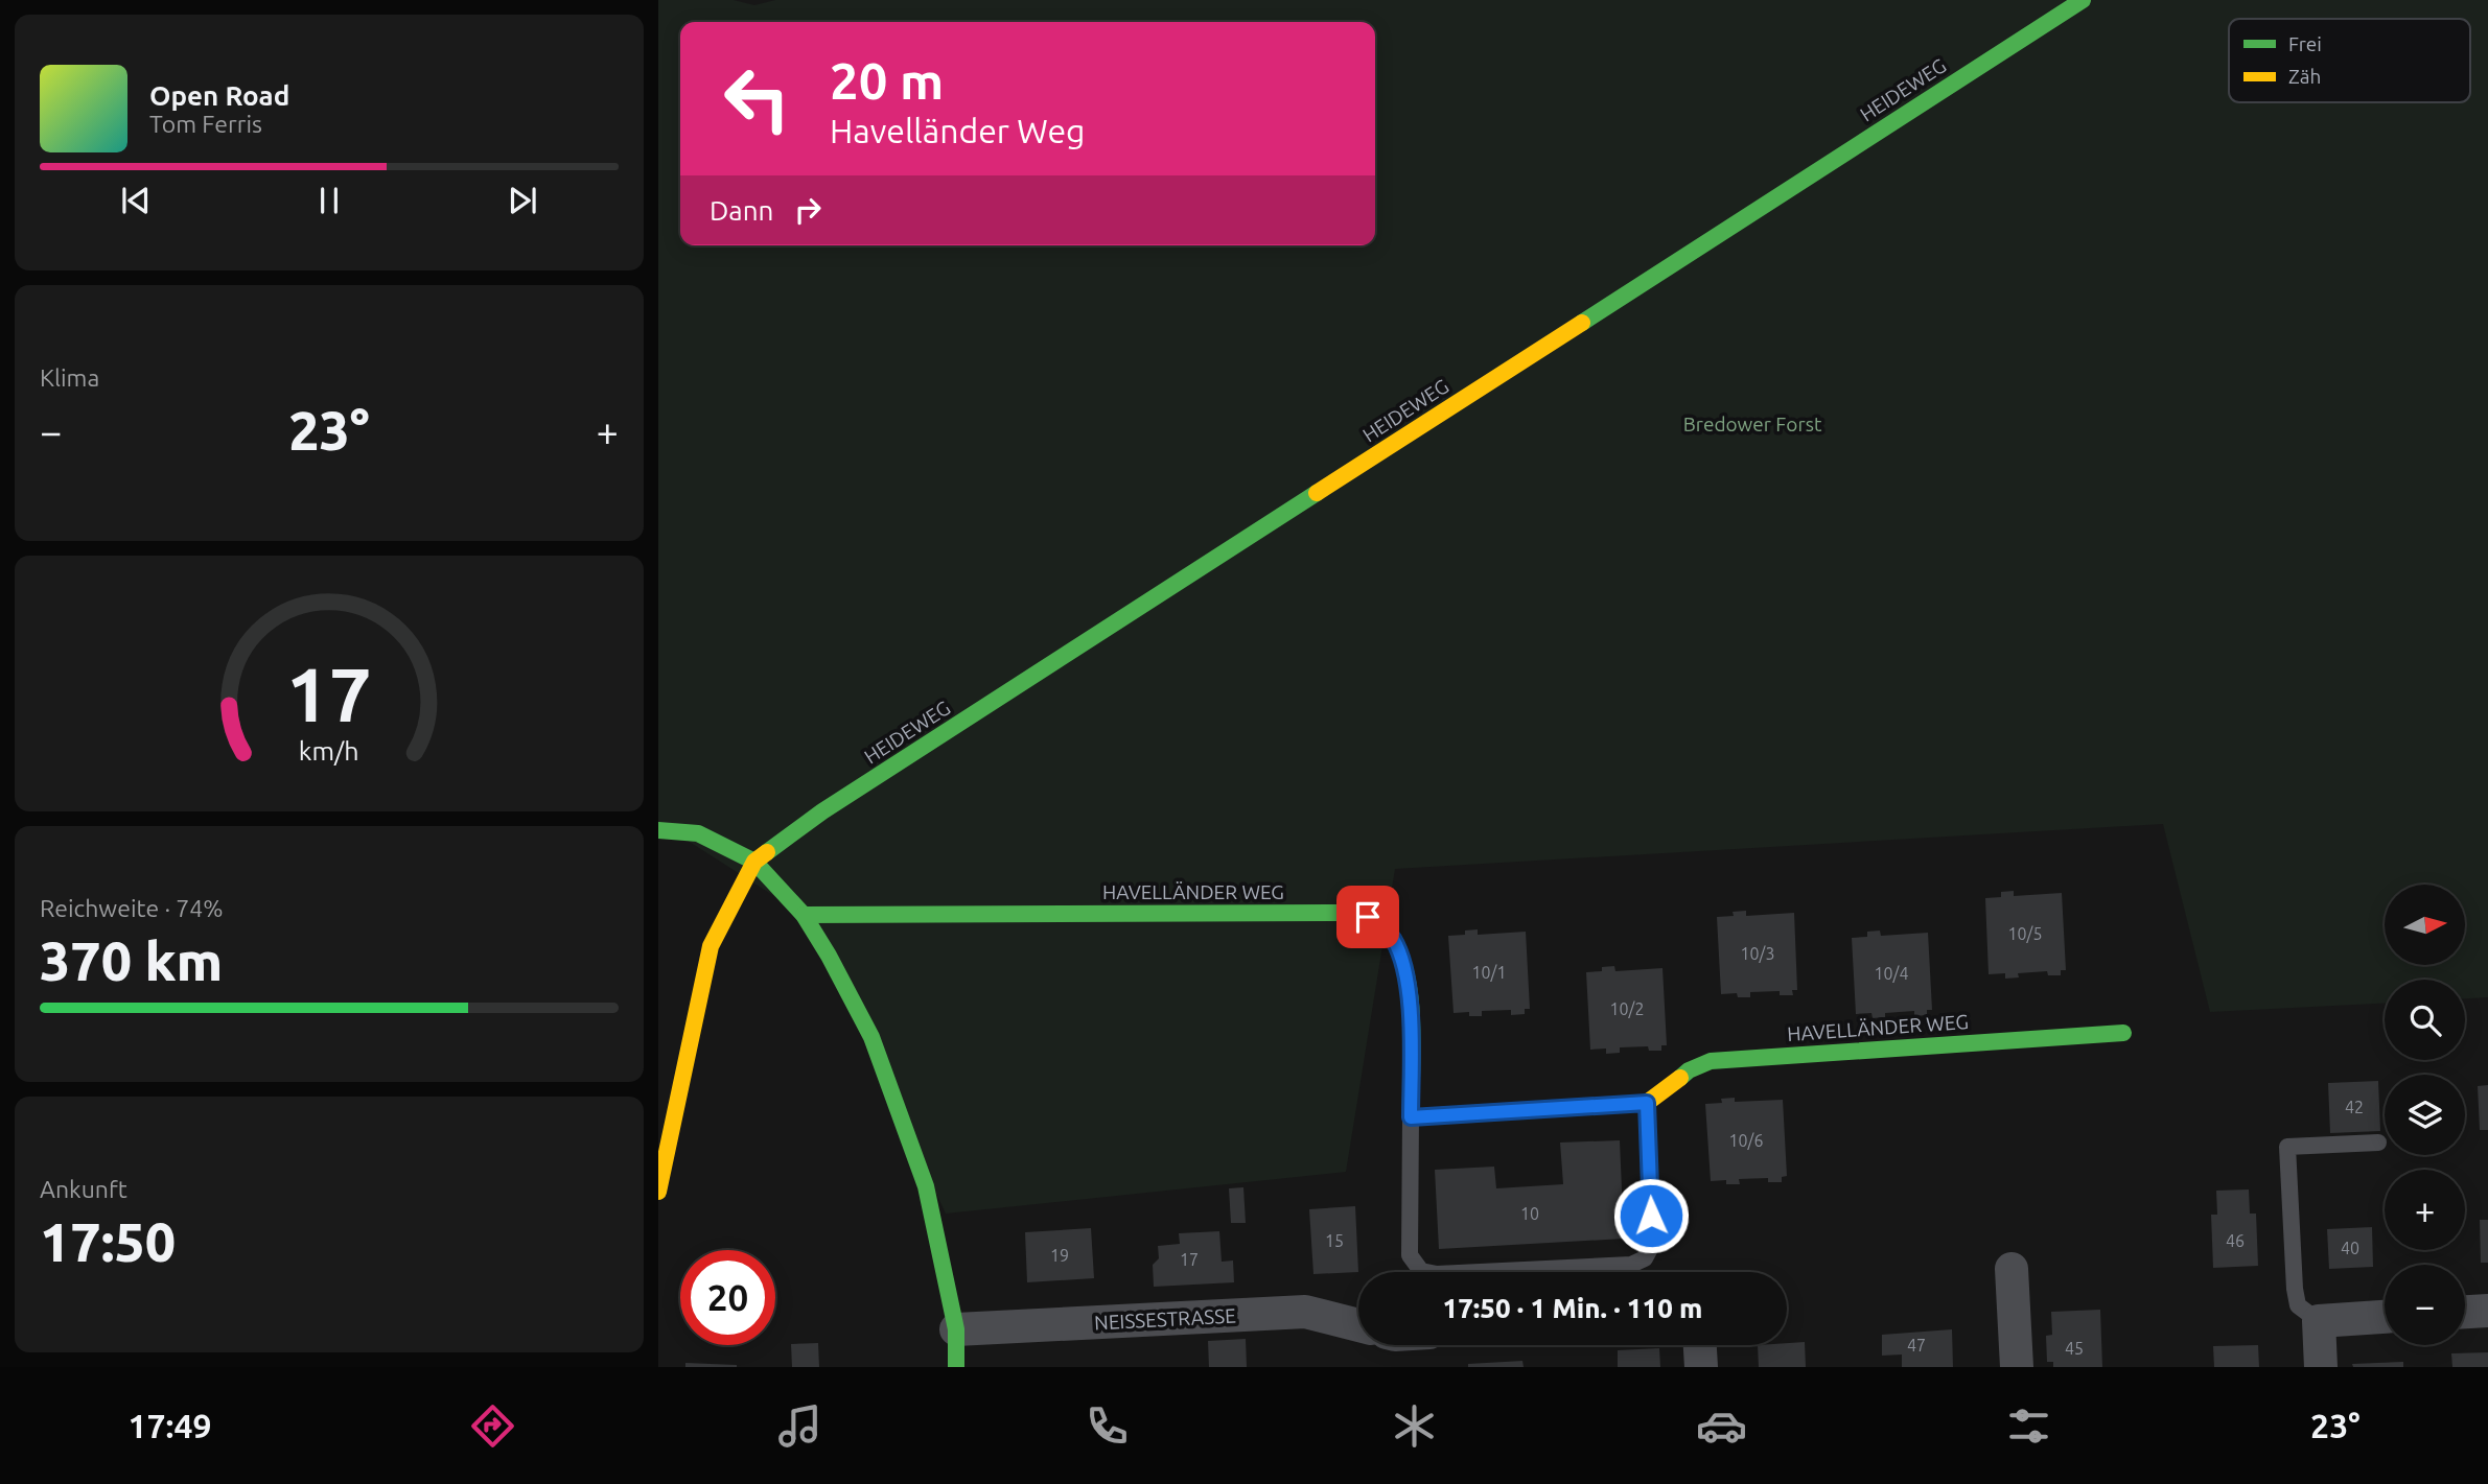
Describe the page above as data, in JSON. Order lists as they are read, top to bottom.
{
  "streets": {
    "street": ["HEIDEWEG", "HAVELLÄNDER WEG", "NEISSESTRASSE"]
  },
  "parks": ["Bredower Forst"],
  "house_numbers": [
    "10/5",
    "10/3",
    "10/1",
    "10/4",
    "10/2",
    "42",
    "10/6",
    "10",
    "15",
    "46",
    "40",
    "19",
    "17",
    "47",
    "45"
  ],
  "legend": ["Frei", "Zäh"],
  "north": "right",
  "page": {
    "turn": ["20 m", "Havelländer Weg"],
    "song": ["Open Road", "Tom Ferris"],
    "then": "Dann",
    "tile": [
      "Klima",
      ["Reichweite · 74%", "370 km"],
      ["Ankunft", "17:50"]
    ],
    "heat": ["−", "23°", "+"],
    "map_buttons": ["+", "−"],
    "limit": "20",
    "trip": "17:50 · 1 Min. · 110 m",
    "tabs": ["17:49", "23°"],
    "gauge": ["17", "km/h"]
  }
}
